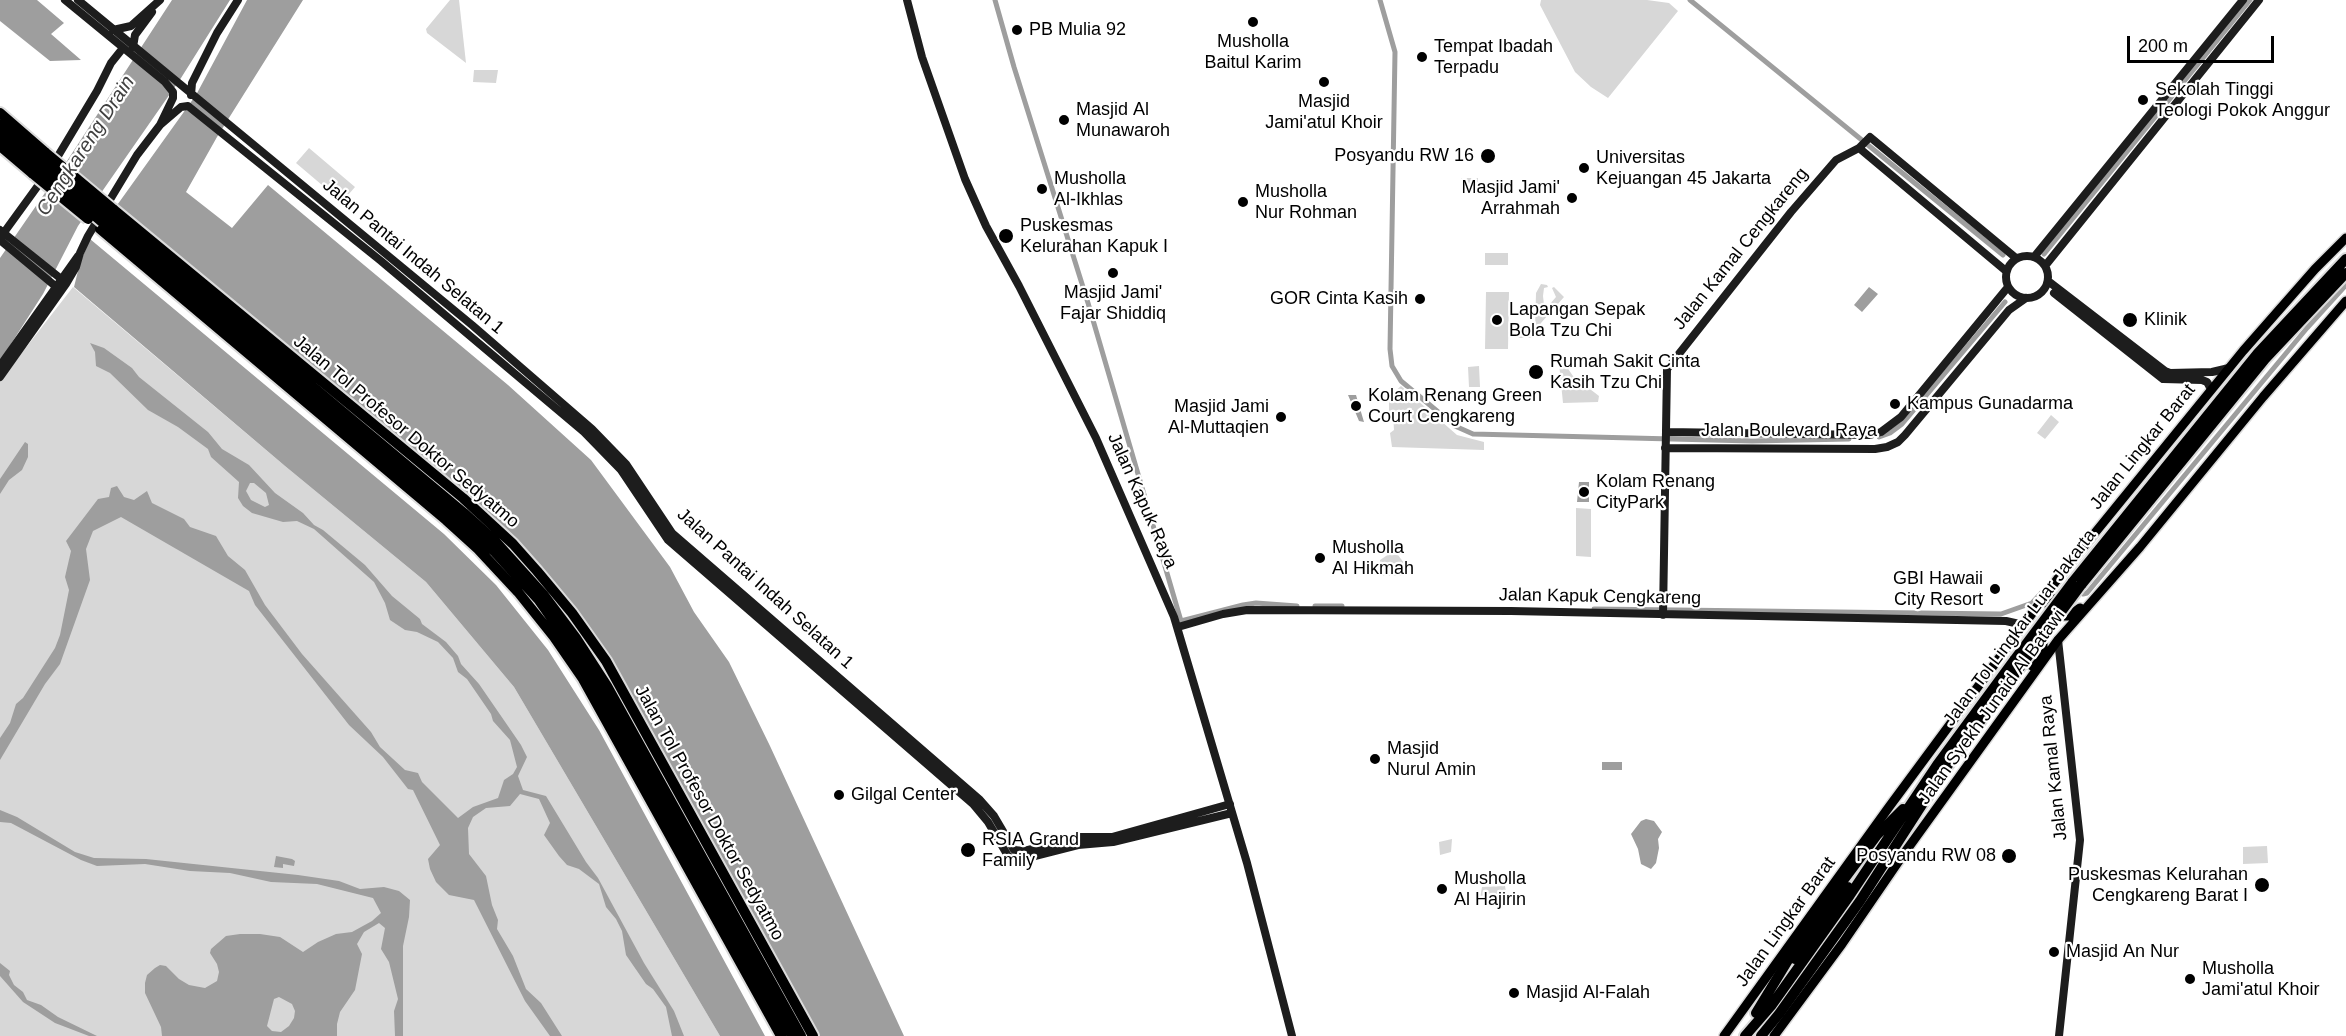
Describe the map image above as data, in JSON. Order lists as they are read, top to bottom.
{
  "streets": {
    "highway": ["Jalan Tol Profesor Doktor Sedyatmo", "Jalan Tol Lingkar Luar Jakarta"],
    "main road": ["Jalan Lingkar Barat", "Jalan Syekh Junaid Al Batawi"],
    "street": [
      "Jalan Kamal Cengkareng",
      "Jalan Pantai Indah Selatan 1",
      "Jalan Boulevard Raya",
      "Jalan Kapuk Raya",
      "Jalan Kapuk Cengkareng",
      "Jalan Kamal Raya"
    ]
  },
  "crossings": [
    ["Jalan Kamal Cengkareng", "Jalan Boulevard Raya"],
    ["Jalan Kamal Cengkareng", "Jalan Kapuk Cengkareng"],
    ["Jalan Pantai Indah Selatan 1", "Jalan Kapuk Raya"],
    ["Jalan Lingkar Barat", "Jalan Kapuk Cengkareng"],
    ["Jalan Kapuk Raya", "Jalan Kapuk Cengkareng"],
    ["Jalan Syekh Junaid Al Batawi", "Jalan Kamal Raya"]
  ],
  "water": ["Cengkareng Drain"],
  "places": [
    "Musholla Baitul Karim",
    "PB Mulia 92",
    "Tempat Ibadah Terpadu",
    "Masjid Jami'atul Khoir",
    "Sekolah Tinggi Teologi Pokok Anggur",
    "Masjid Al Munawaroh",
    "Posyandu RW 16",
    "Universitas Kejuangan 45 Jakarta",
    "Musholla Al-Ikhlas",
    "Masjid Jami' Arrahmah",
    "Musholla Nur Rohman",
    "Puskesmas Kelurahan Kapuk I",
    "Masjid Jami' Fajar Shiddiq",
    "GOR Cinta Kasih",
    "Lapangan Sepak Bola Tzu Chi",
    "Klinik",
    "Rumah Sakit Cinta Kasih Tzu Chi",
    "Kampus Gunadarma",
    "Kolam Renang Green Court Cengkareng",
    "Masjid Jami Al-Muttaqien",
    "Kolam Renang CityPark",
    "Musholla Al Hikmah",
    "GBI Hawaii City Resort",
    "Masjid Nurul Amin",
    "Gilgal Center",
    "RSIA Grand Family",
    "Posyandu RW 08",
    "Puskesmas Kelurahan Cengkareng Barat I",
    "Musholla Al Hajirin",
    "Masjid An Nur",
    "Musholla Jami'atul Khoir",
    "Masjid Al-Falah"
  ],
  "scale_bar": "200 m"
}
